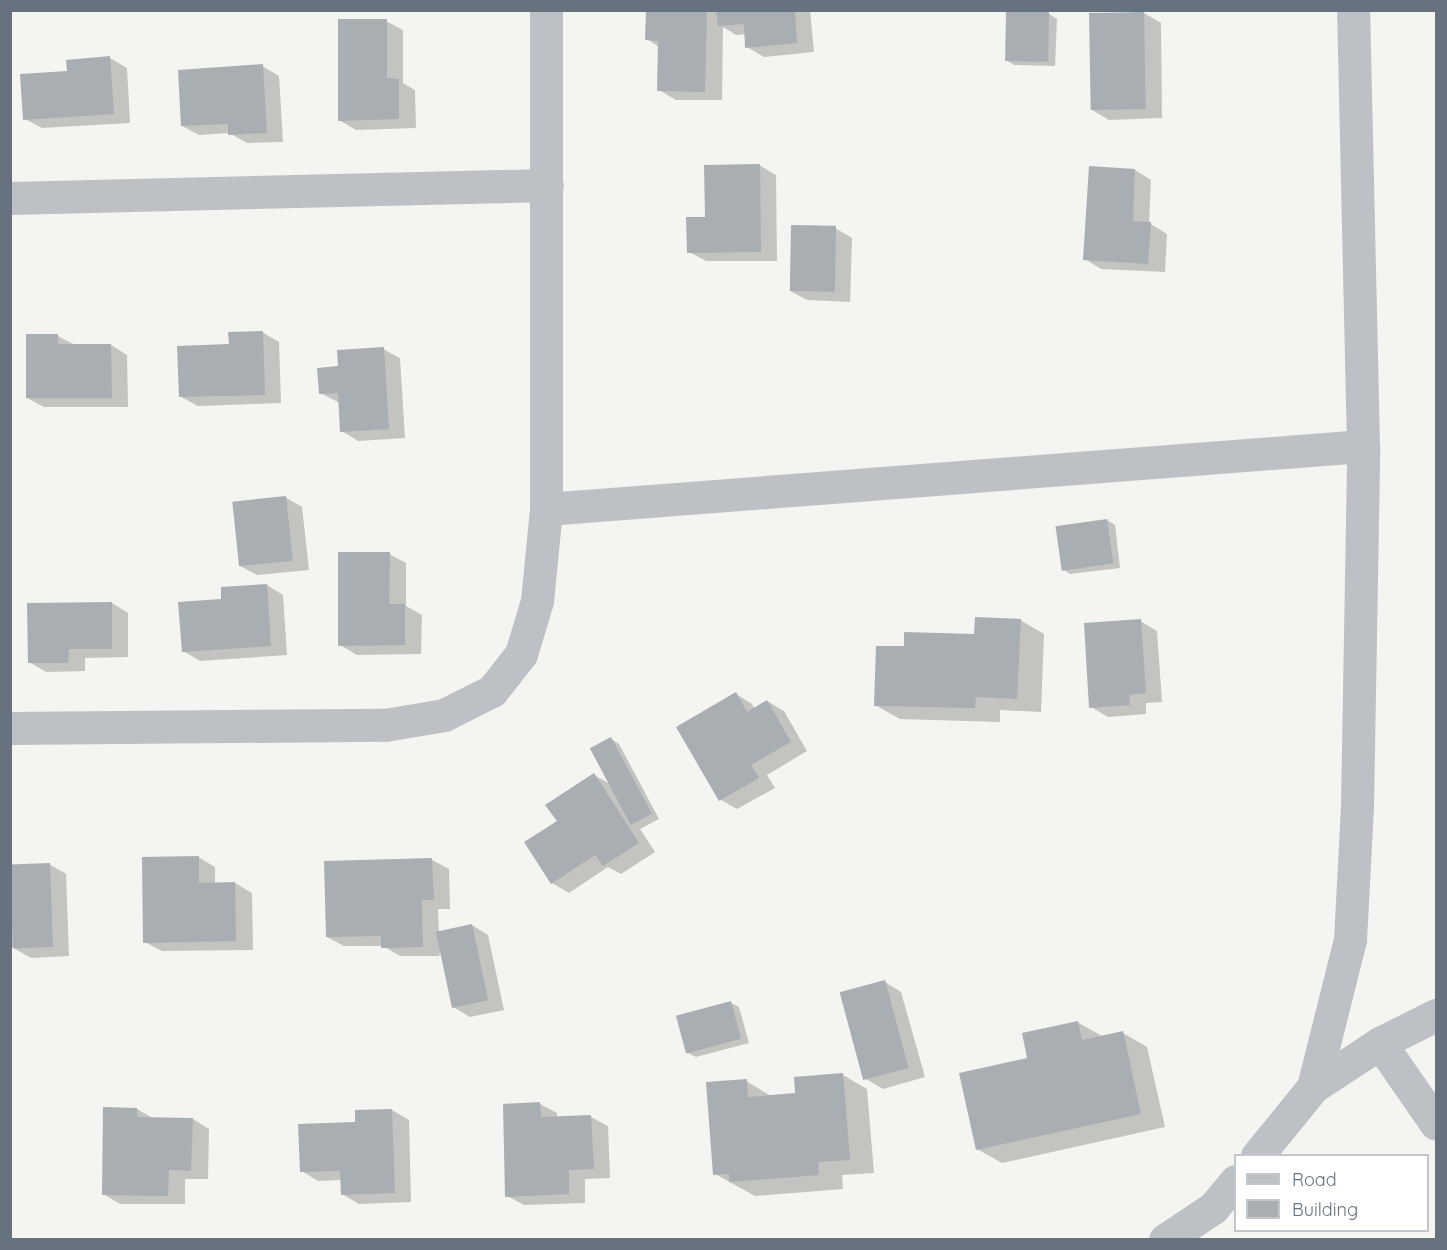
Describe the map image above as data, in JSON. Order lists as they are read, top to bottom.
{
  "legend": ["Road", "Building"]
}
